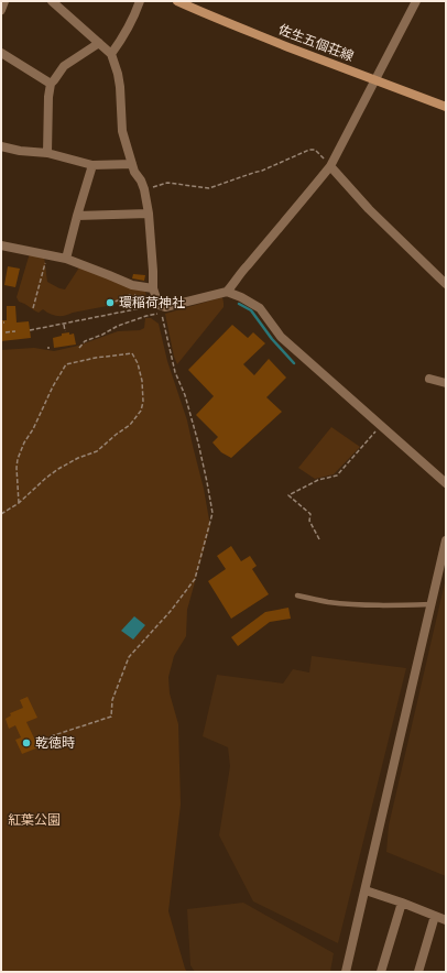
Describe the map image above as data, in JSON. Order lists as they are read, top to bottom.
{
  "streets": {
    "main road": ["佐生五個荘線"]
  },
  "parks": ["紅葉公園"],
  "places": ["環稲荷神社", "乾徳時"]
}
